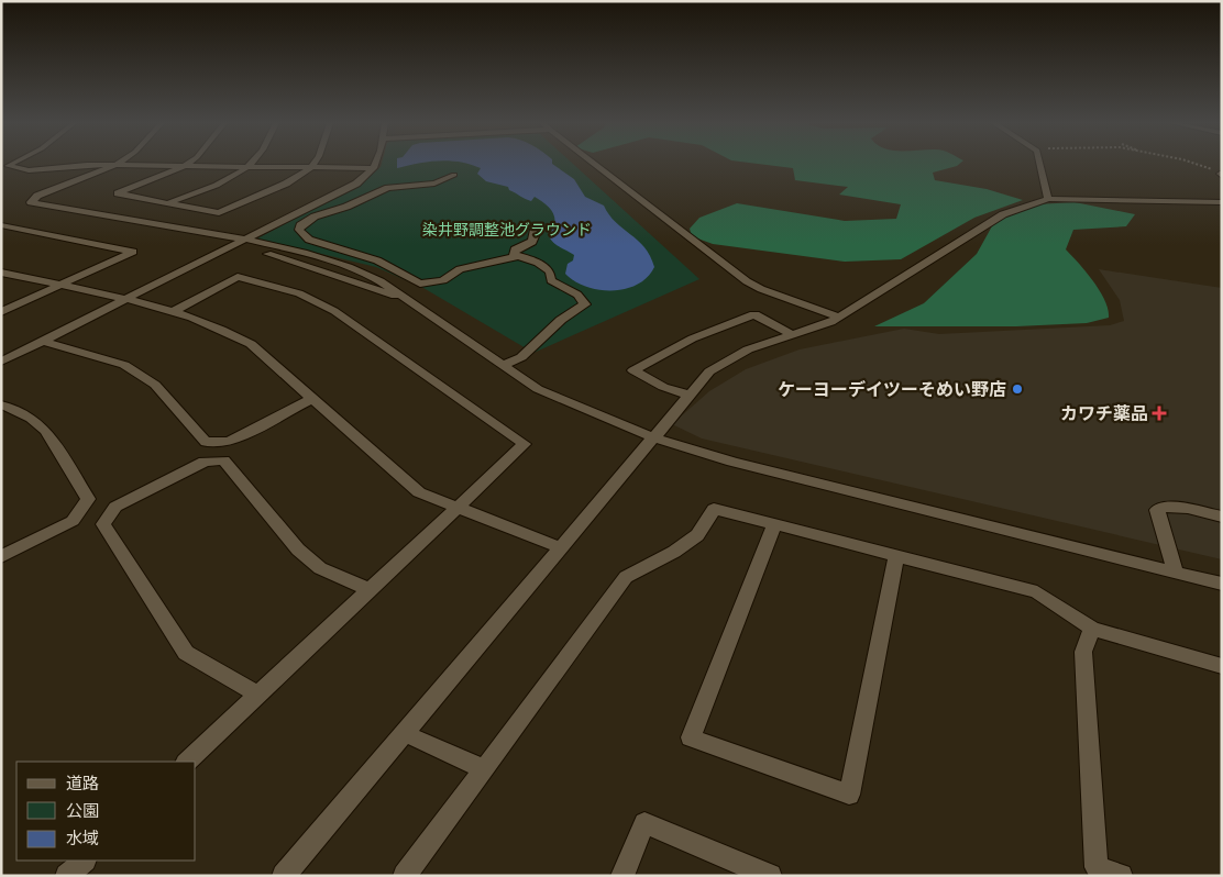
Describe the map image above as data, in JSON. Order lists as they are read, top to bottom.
{
  "parks": ["染井野調整池グラウンド"],
  "places": {
    "other": ["ケーヨーデイツーそめい野店"],
    "health": ["カワチ薬品"]
  },
  "legend": ["道路", "公園", "水域"]
}
